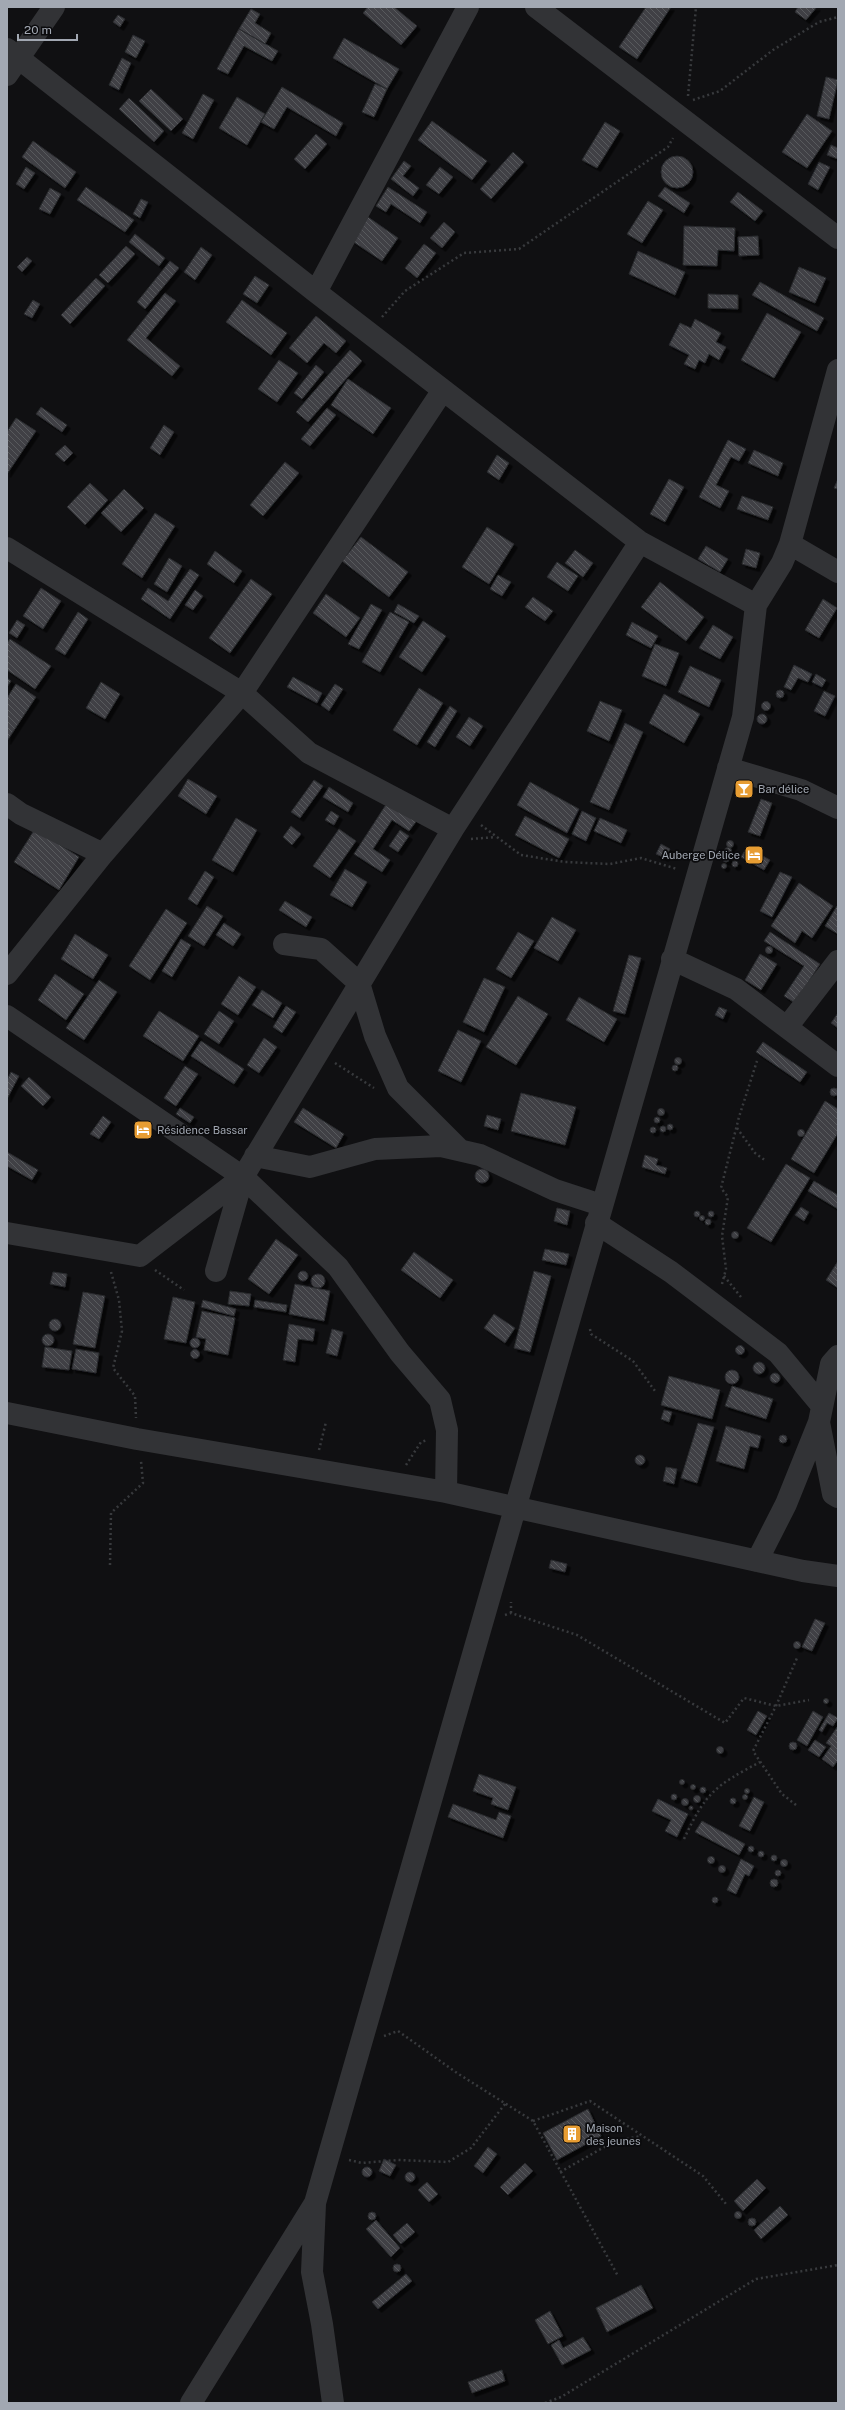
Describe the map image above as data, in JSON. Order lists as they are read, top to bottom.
{
  "places": {
    "bar": ["Bar délice"],
    "hotel": ["Auberge Délice", "Résidence Bassar"],
    "building": ["Maison des jeunes"]
  },
  "scale_bar": "20 m"
}
